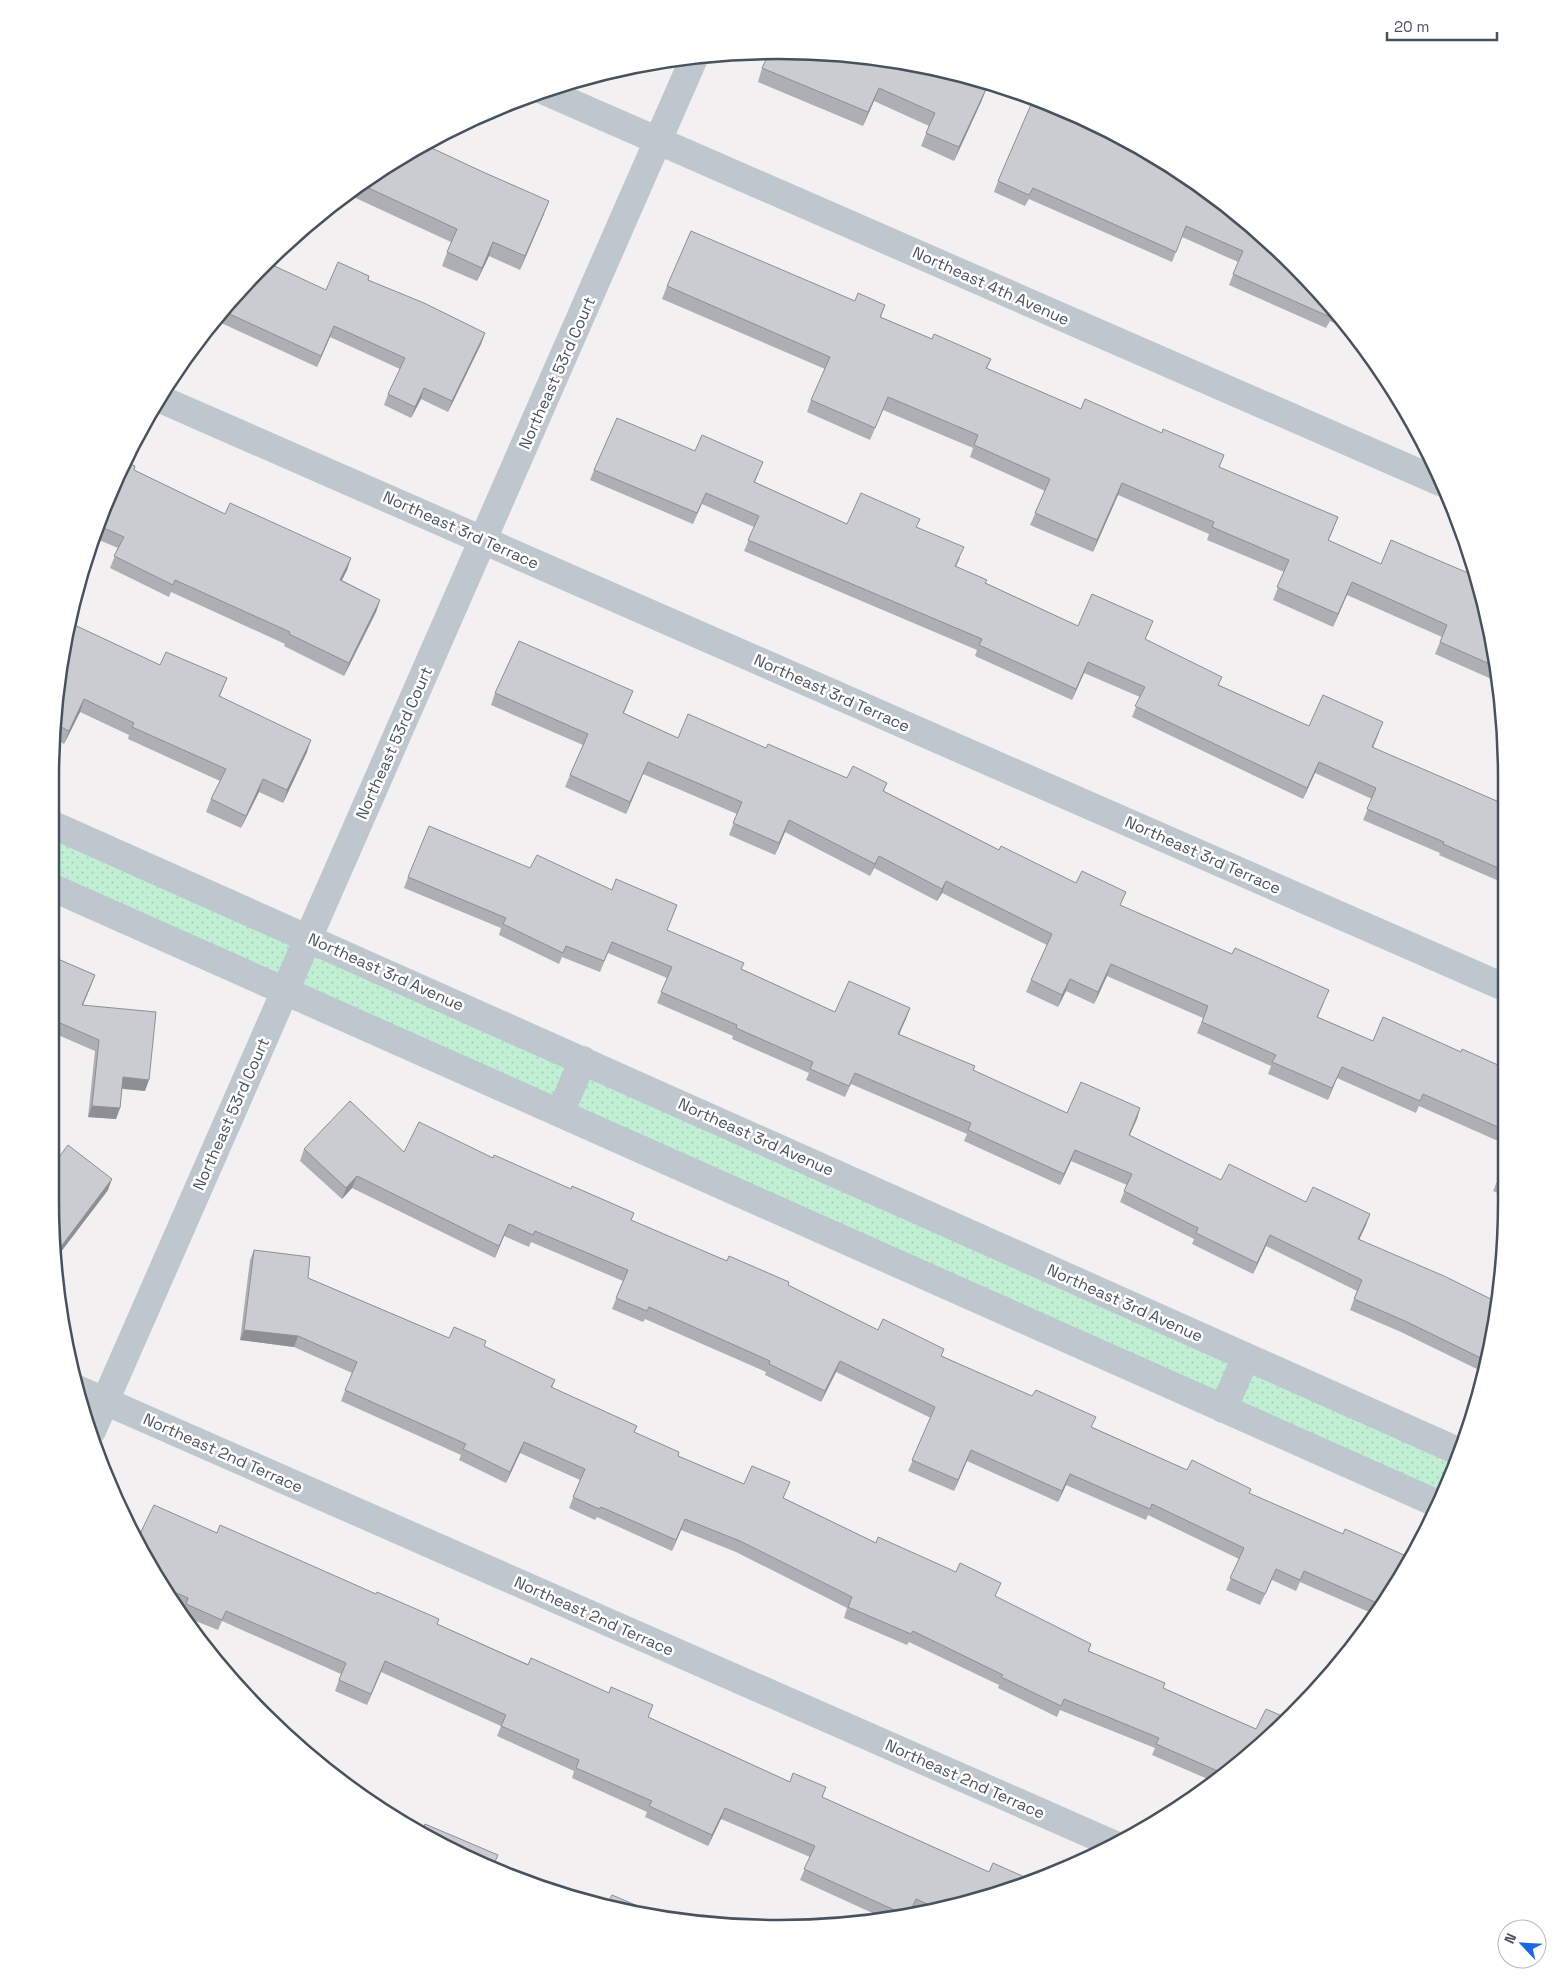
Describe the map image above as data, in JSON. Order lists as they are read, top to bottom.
{
  "streets": {
    "street": [
      "Northeast 4th Avenue",
      "Northeast 53rd Court",
      "Northeast 3rd Terrace",
      "Northeast 3rd Avenue",
      "Northeast 2nd Terrace"
    ]
  },
  "crossings": [
    ["Northeast 4th Avenue", "Northeast 53rd Court"],
    ["Northeast 53rd Court", "Northeast 3rd Terrace"],
    ["Northeast 53rd Court", "Northeast 3rd Avenue"],
    ["Northeast 53rd Court", "Northeast 2nd Terrace"]
  ],
  "scale_bar": "20 m",
  "north": "top left"
}
